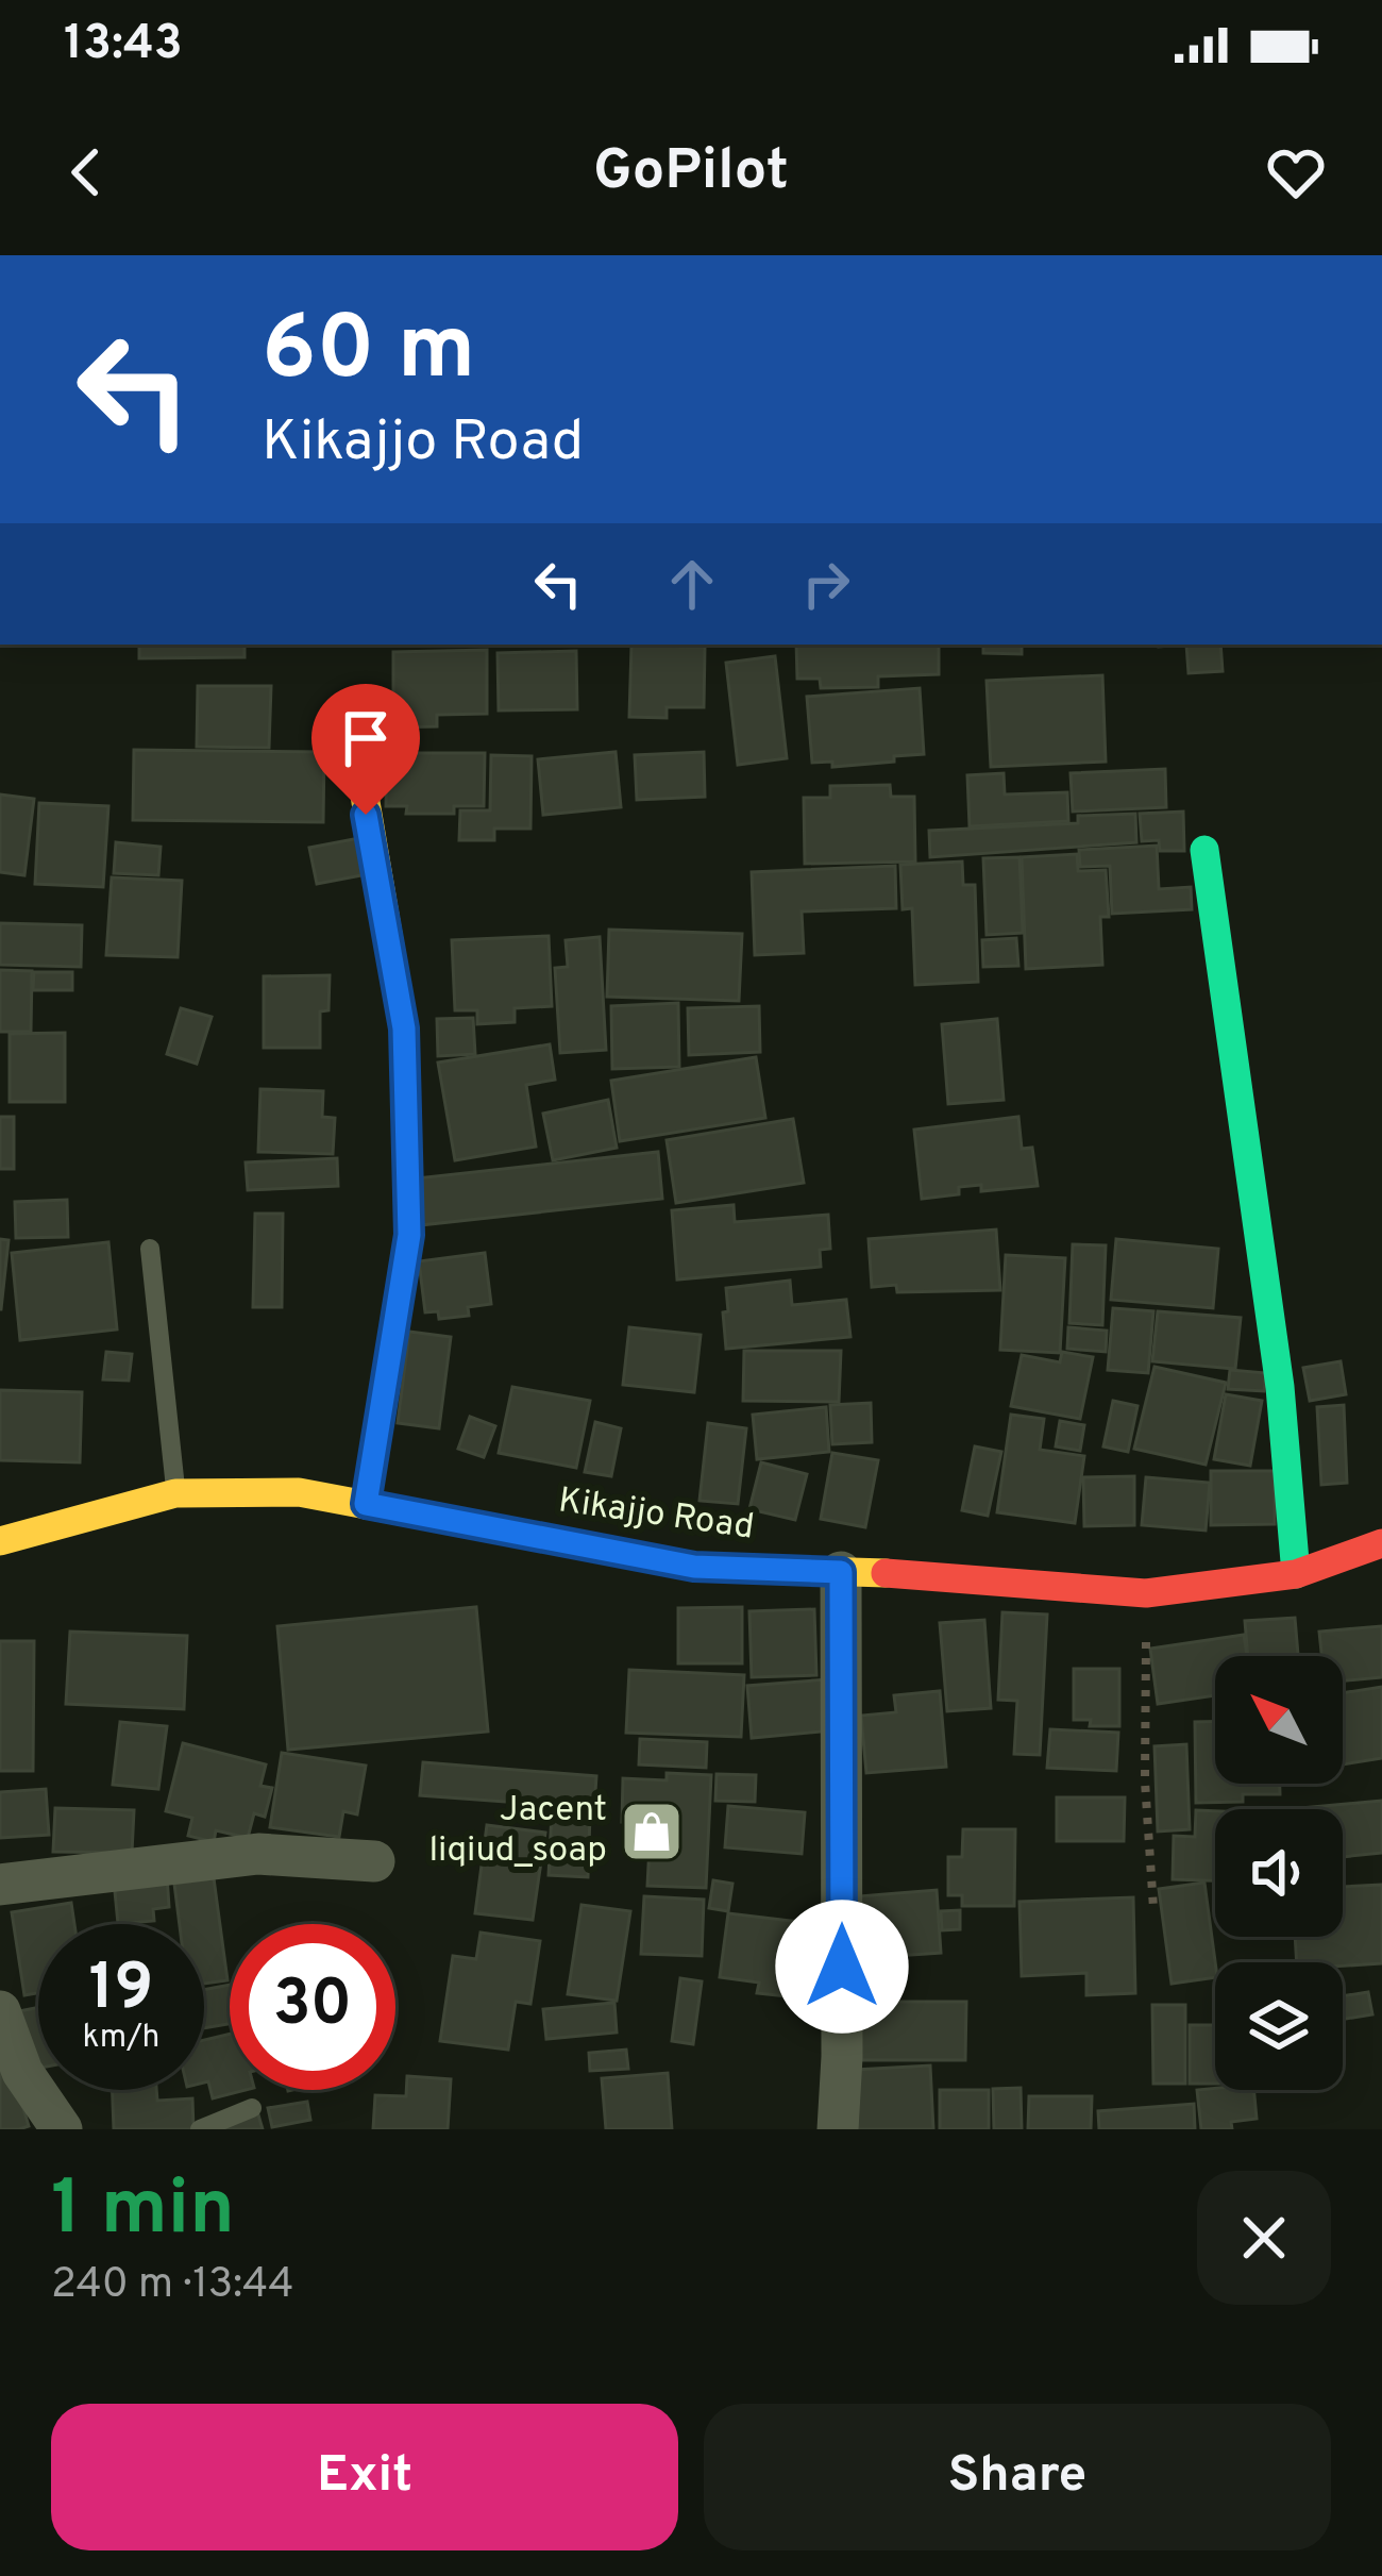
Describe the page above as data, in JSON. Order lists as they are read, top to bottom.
{
  "streets": {
    "street": ["Kikajjo Road"]
  },
  "places": {
    "shop": ["Jacent liqiud_soap"]
  },
  "north": "top left",
  "page": {
    "status": "13:43",
    "header": "GoPilot",
    "turn": ["60 m", "Kikajjo Road"],
    "speed": "19 km/h",
    "limit": "30",
    "heading": ["1 min", "240 m · 13:44"],
    "buttons": ["Exit", "Share"]
  }
}
